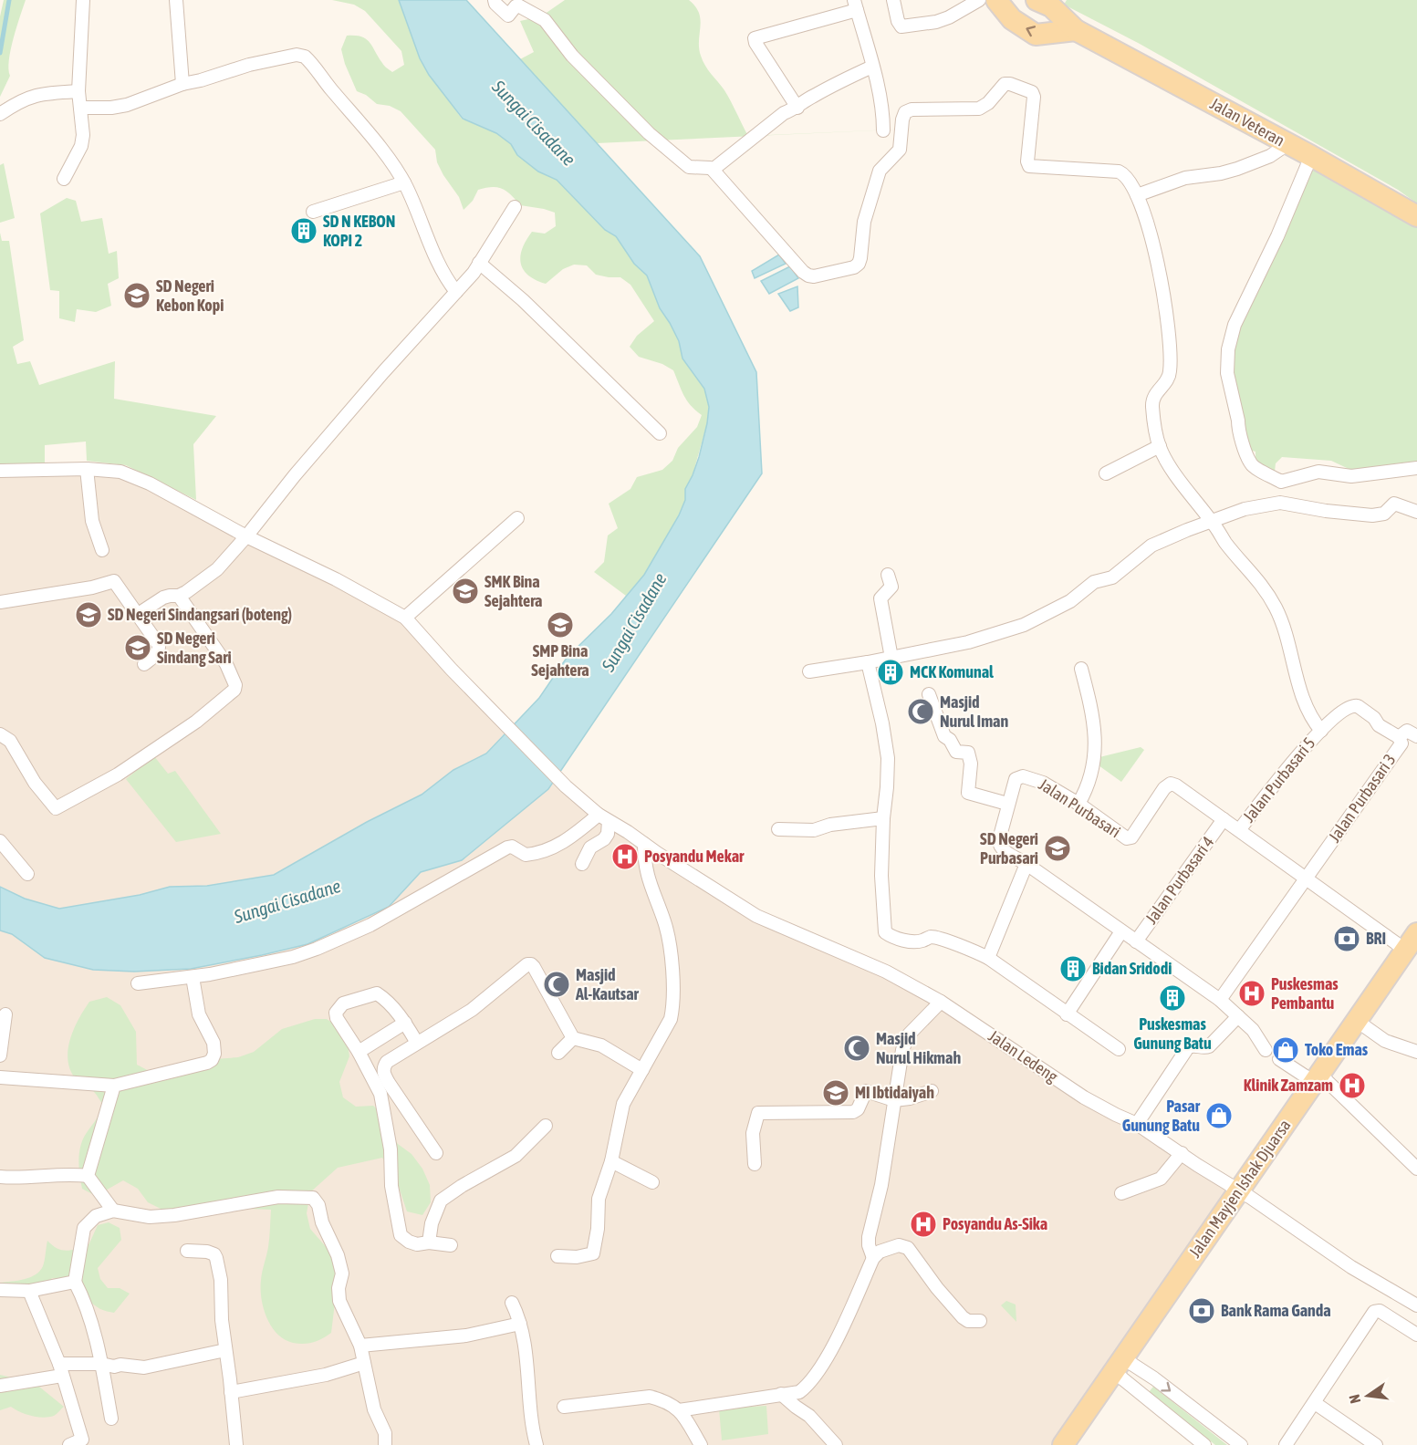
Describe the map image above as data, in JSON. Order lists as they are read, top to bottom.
{
  "streets": {
    "main road": ["Jalan Veteran", "Jalan Mayjen Ishak Djuarsa"],
    "street": [
      "Jalan Purbasari 5",
      "Jalan Purbasari 3",
      "Jalan Purbasari",
      "Jalan Purbasari 4",
      "Jalan Ledeng"
    ]
  },
  "crossings": [
    ["Jalan Purbasari 5", "Jalan Purbasari 3"],
    ["Jalan Purbasari 5", "Jalan Purbasari"],
    ["Jalan Purbasari 3", "Jalan Purbasari"],
    ["Jalan Purbasari", "Jalan Purbasari 4"],
    ["Jalan Purbasari", "Jalan Mayjen Ishak Djuarsa"],
    ["Jalan Ledeng", "Jalan Mayjen Ishak Djuarsa"]
  ],
  "water": ["Sungai Cisadane"],
  "places": {
    "building": [
      "SD N KEBON KOPI 2",
      "MCK Komunal",
      "Bidan Sridodi",
      "Puskesmas Gunung Batu"
    ],
    "school or university": [
      "SD Negeri Kebon Kopi",
      "SMK Bina Sejahtera",
      "SD Negeri Sindangsari (boteng)",
      "SMP Bina Sejahtera",
      "SD Negeri Sindang Sari",
      "SD Negeri Purbasari",
      "MI Ibtidaiyah"
    ],
    "mosque": ["Masjid Nurul Iman", "Masjid Al-Kautsar", "Masjid Nurul Hikmah"],
    "hospital": [
      "Posyandu Mekar",
      "Puskesmas Pembantu",
      "Klinik Zamzam",
      "Posyandu As-Sika"
    ],
    "bank": ["BRI", "Bank Rama Ganda"],
    "shop": ["Toko Emas", "Pasar Gunung Batu"]
  },
  "north": "left"
}
